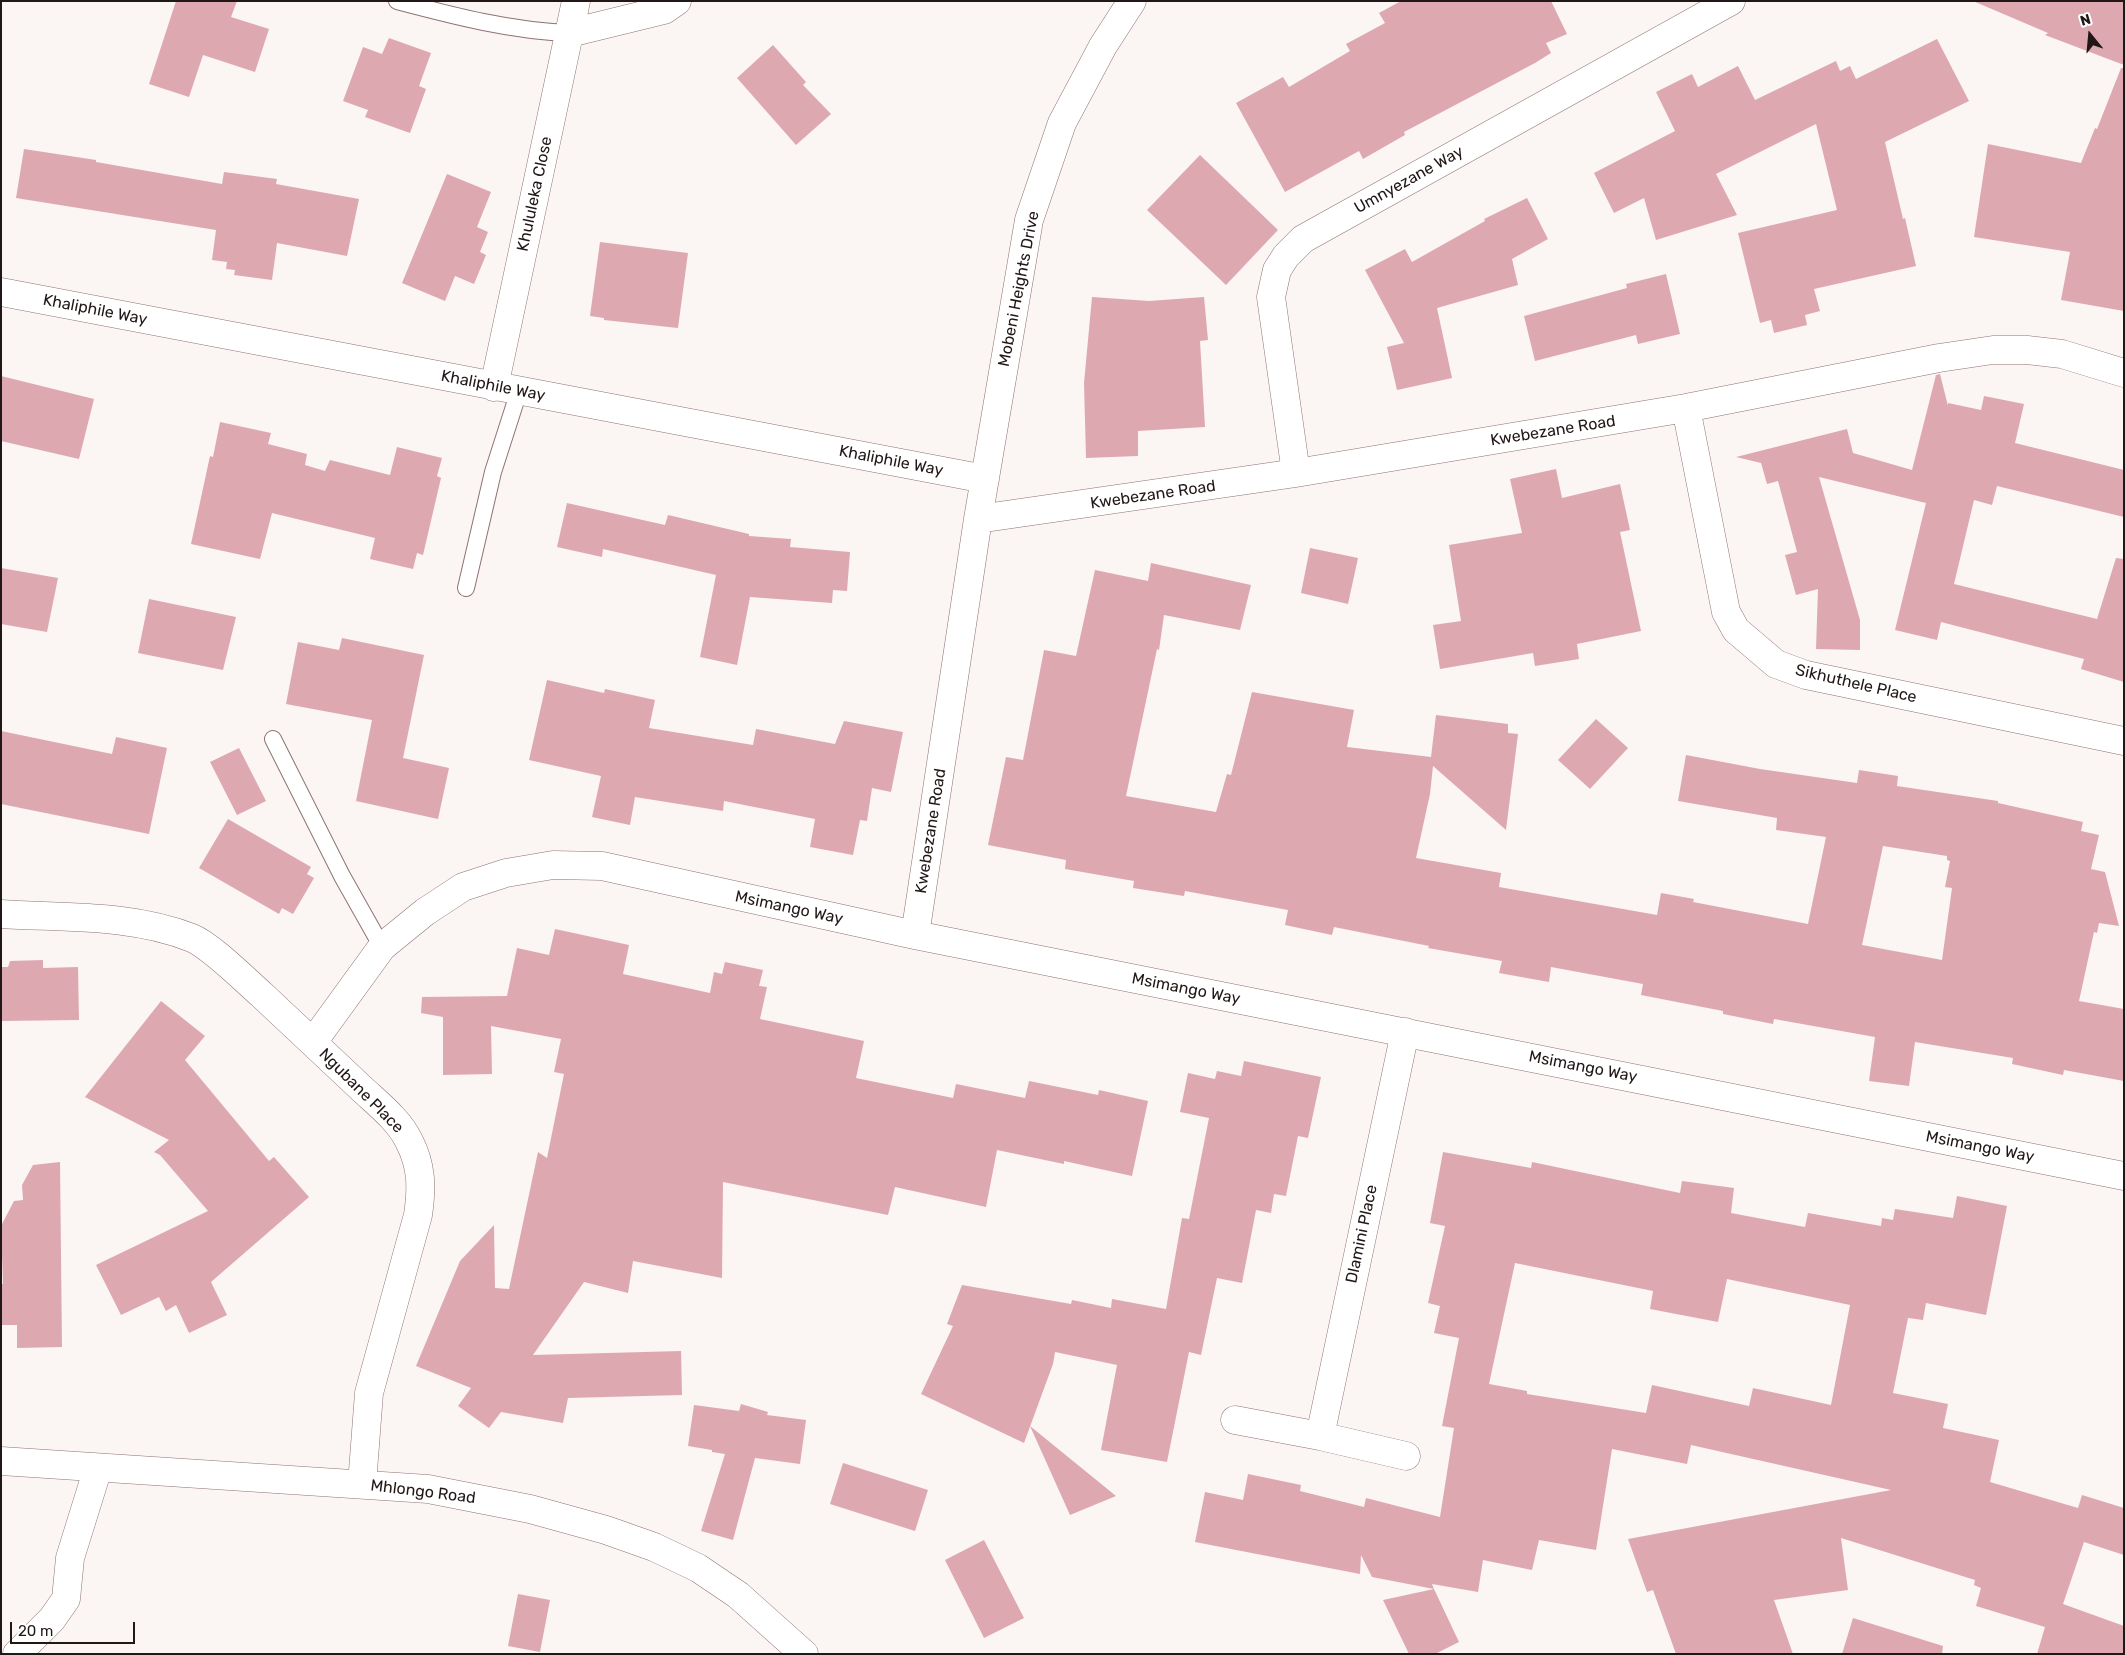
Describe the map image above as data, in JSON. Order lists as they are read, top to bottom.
{
  "streets": {
    "street": [
      "Umnyezane Way",
      "Khululeka Close",
      "Mobeni Heights Drive",
      "Khaliphile Way",
      "Kwebezane Road",
      "Sikhuthele Place",
      "Msimango Way",
      "Ngubane Place",
      "Dlamini Place",
      "Mhlongo Road"
    ]
  },
  "crossings": [
    ["Umnyezane Way", "Kwebezane Road"],
    ["Khululeka Close", "Khaliphile Way"],
    ["Mobeni Heights Drive", "Khaliphile Way"],
    ["Mobeni Heights Drive", "Kwebezane Road"],
    ["Khaliphile Way", "Kwebezane Road"],
    ["Kwebezane Road", "Sikhuthele Place"],
    ["Kwebezane Road", "Msimango Way"],
    ["Msimango Way", "Ngubane Place"],
    ["Msimango Way", "Dlamini Place"],
    ["Ngubane Place", "Mhlongo Road"]
  ],
  "scale_bar": "20 m",
  "north": "top"
}
